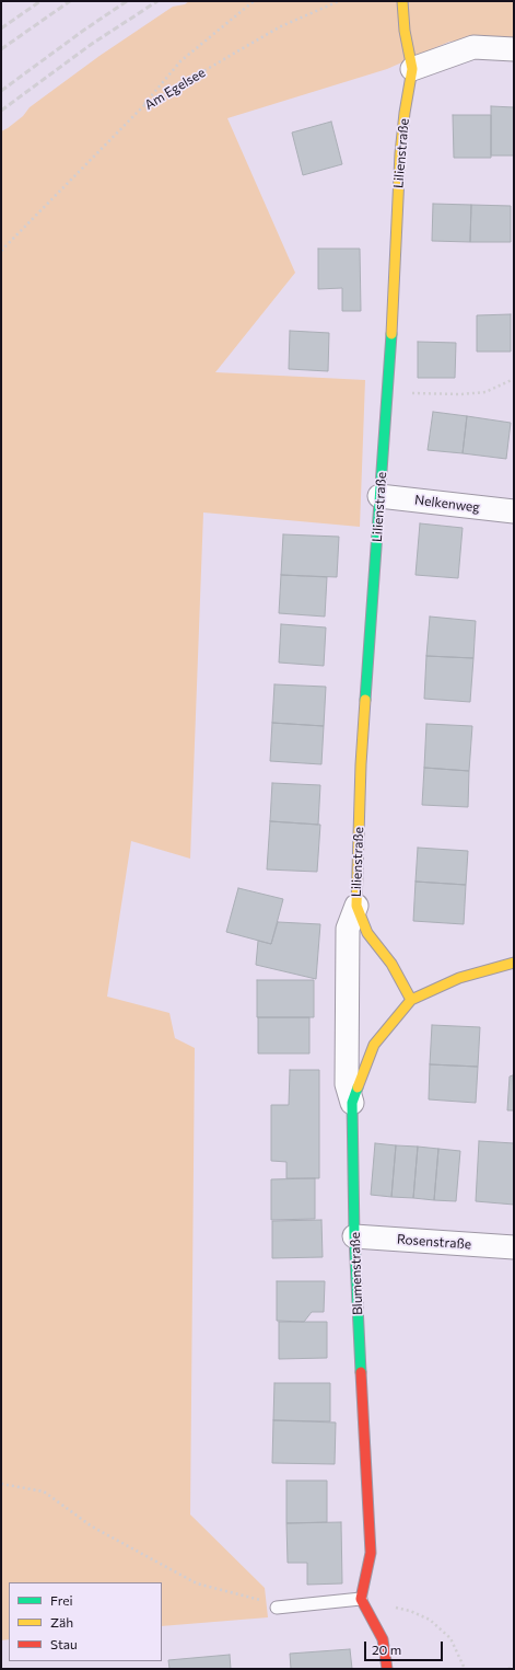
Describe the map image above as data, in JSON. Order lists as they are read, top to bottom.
{
  "streets": {
    "street": [
      "Lilienstraße",
      "Nelkenweg",
      "Rosenstraße",
      "Blumenstraße"
    ],
    "path": ["Am Egelsee"]
  },
  "crossings": [
    ["Lilienstraße", "Nelkenweg"],
    ["Lilienstraße", "Blumenstraße"],
    ["Rosenstraße", "Blumenstraße"]
  ],
  "legend": ["Frei", "Zäh", "Stau"],
  "scale_bar": "20 m"
}
